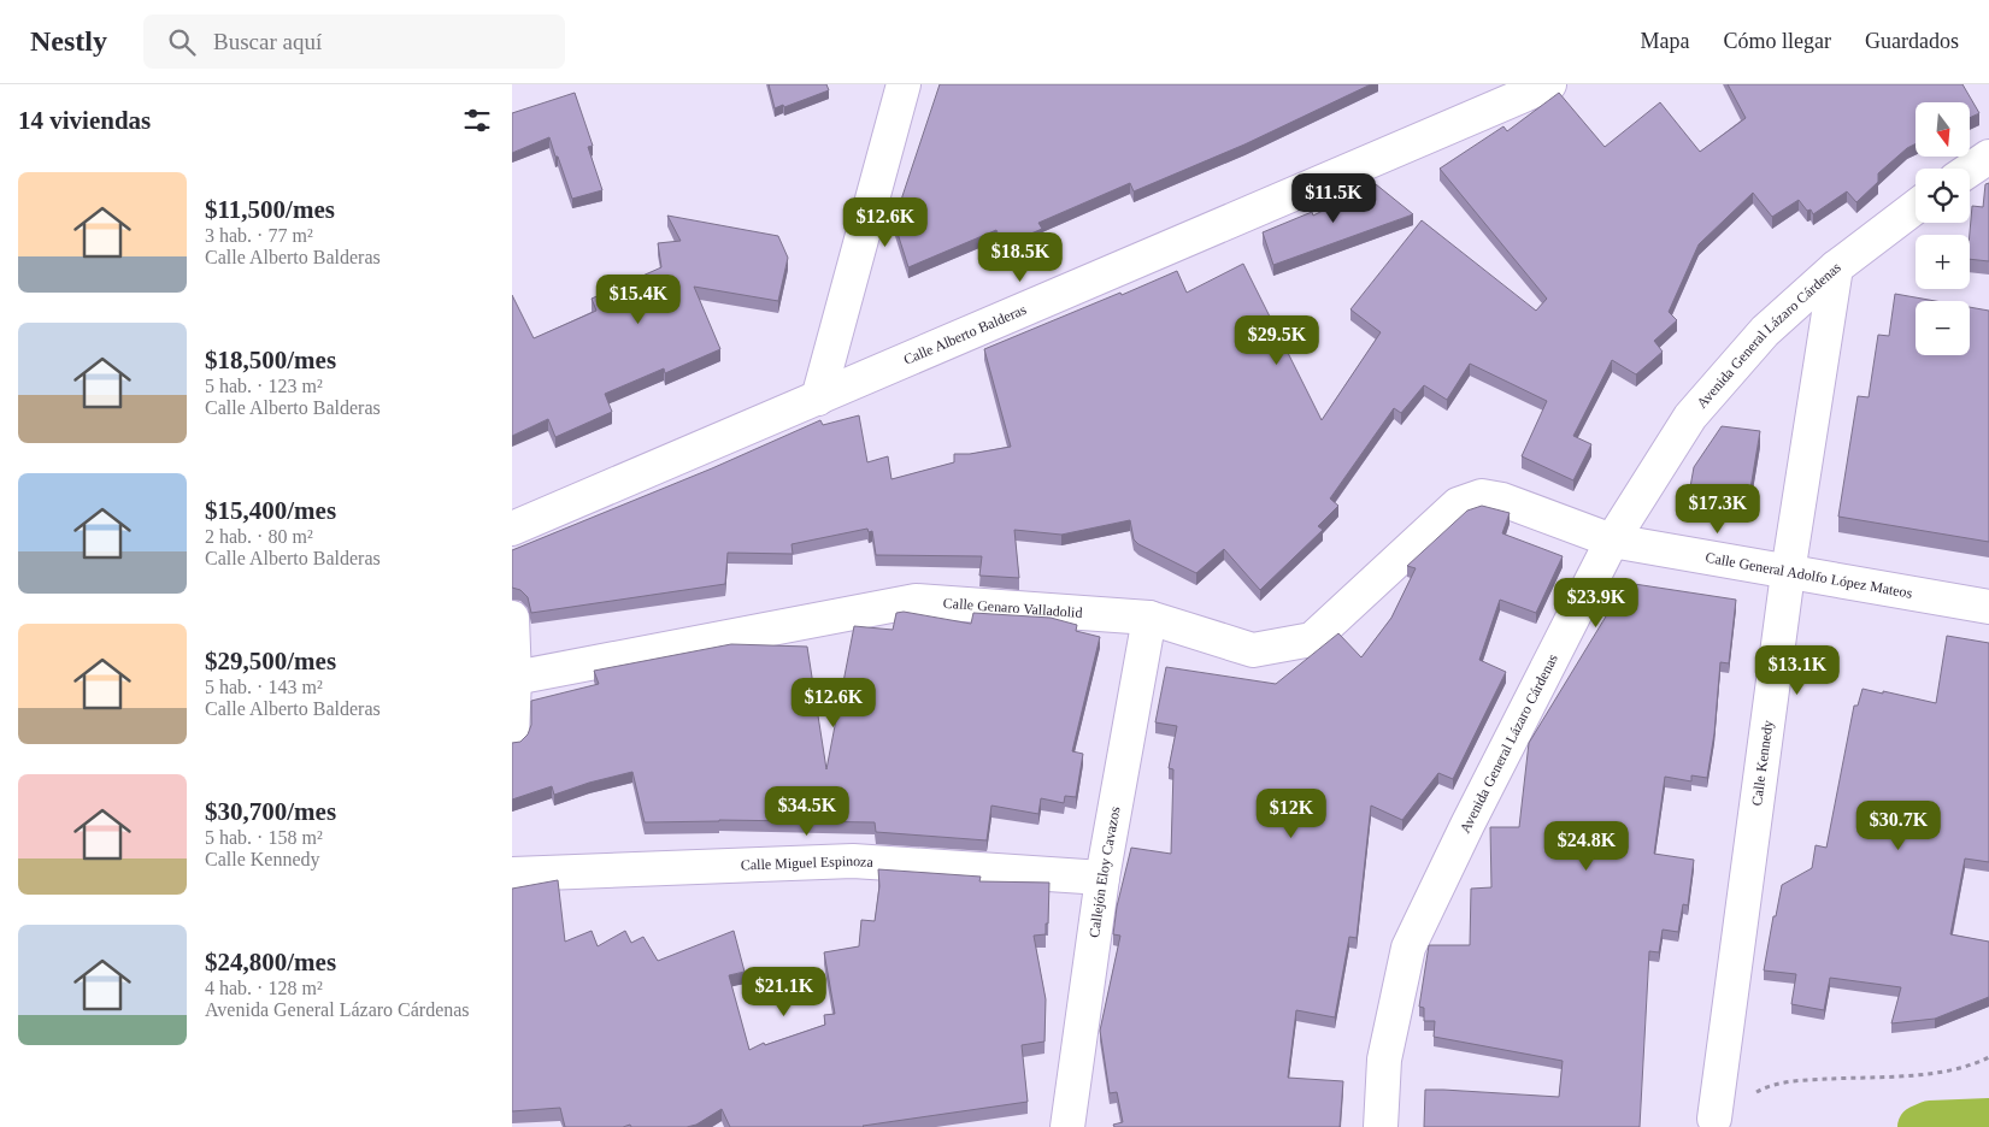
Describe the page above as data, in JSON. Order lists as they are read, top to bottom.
{
  "streets": {
    "street": [
      "Calle Alberto Balderas",
      "Avenida General Lázaro Cárdenas",
      "Calle General Adolfo López Mateos",
      "Calle Genaro Valladolid",
      "Calle Kennedy",
      "Calle Miguel Espinoza",
      "Callejón Eloy Cavazos"
    ]
  },
  "crossings": [
    ["Avenida General Lázaro Cárdenas", "Calle General Adolfo López Mateos"],
    ["Avenida General Lázaro Cárdenas", "Calle Kennedy"],
    ["Calle General Adolfo López Mateos", "Calle Genaro Valladolid"],
    ["Calle General Adolfo López Mateos", "Calle Kennedy"],
    ["Calle Genaro Valladolid", "Callejón Eloy Cavazos"],
    ["Calle Miguel Espinoza", "Callejón Eloy Cavazos"]
  ],
  "north": "bottom",
  "page": {
    "header": "Nestly",
    "search": "Buscar aquí",
    "nav": ["Mapa", "Cómo llegar", "Guardados"],
    "heading": "14 viviendas",
    "map_buttons": ["+", "−"],
    "list": [
      {
        "name": "$11,500/mes",
        "note": "3 hab. · 77 m² · Calle Alberto Balderas"
      },
      {
        "name": "$18,500/mes",
        "note": "5 hab. · 123 m² · Calle Alberto Balderas"
      },
      {
        "name": "$15,400/mes",
        "note": "2 hab. · 80 m² · Calle Alberto Balderas"
      },
      {
        "name": "$29,500/mes",
        "note": "5 hab. · 143 m² · Calle Alberto Balderas"
      },
      {
        "name": "$30,700/mes",
        "note": "5 hab. · 158 m² · Calle Kennedy"
      },
      {
        "name": "$24,800/mes",
        "note": "4 hab. · 128 m² · Avenida General Lázaro Cárdenas"
      }
    ],
    "price": [
      "$11.5K",
      "$12.6K",
      "$18.5K",
      "$15.4K",
      "$29.5K",
      "$17.3K",
      "$23.9K",
      "$13.1K",
      "$12.6K",
      "$34.5K",
      "$12K",
      "$30.7K",
      "$24.8K",
      "$21.1K"
    ]
  }
}
